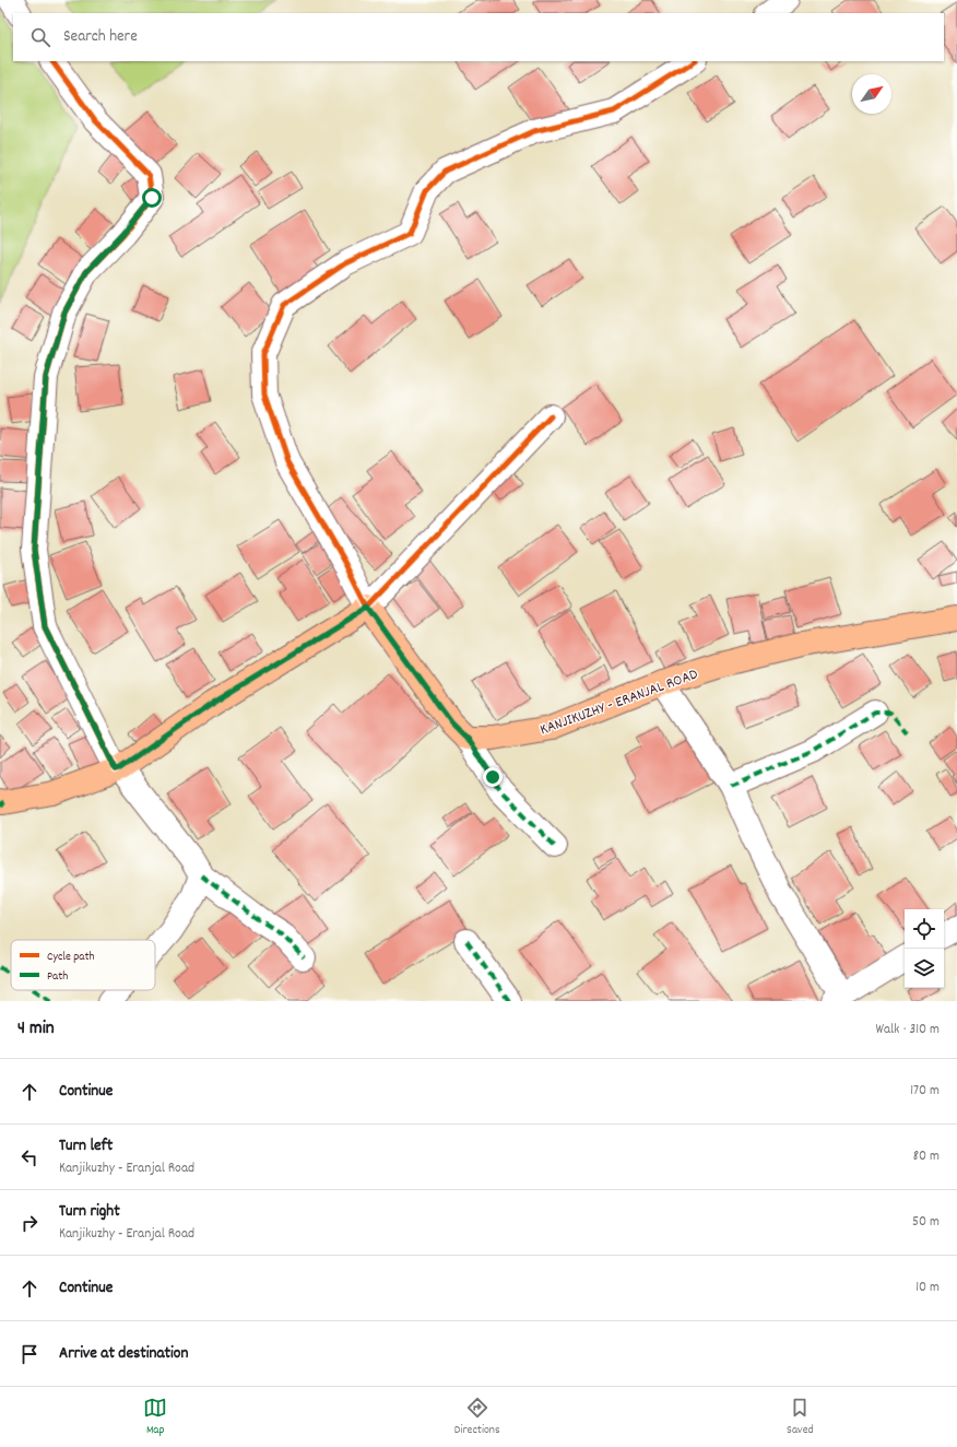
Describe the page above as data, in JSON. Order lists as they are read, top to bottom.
{
  "streets": {
    "main road": ["KANJIKUZHY - ERANJAL ROAD"]
  },
  "legend": ["Cycle path", "Path"],
  "north": "top right",
  "page": {
    "search": "Search here",
    "heading": ["4 min", "Walk · 310 m"],
    "list": [
      ["Continue", "170 m"],
      ["Turn left", "Kanjikuzhy - Eranjal Road", "80 m"],
      ["Turn right", "Kanjikuzhy - Eranjal Road", "50 m"],
      ["Continue", "10 m"],
      "Arrive at destination"
    ],
    "nav": ["Map", "Directions", "Saved"]
  }
}
